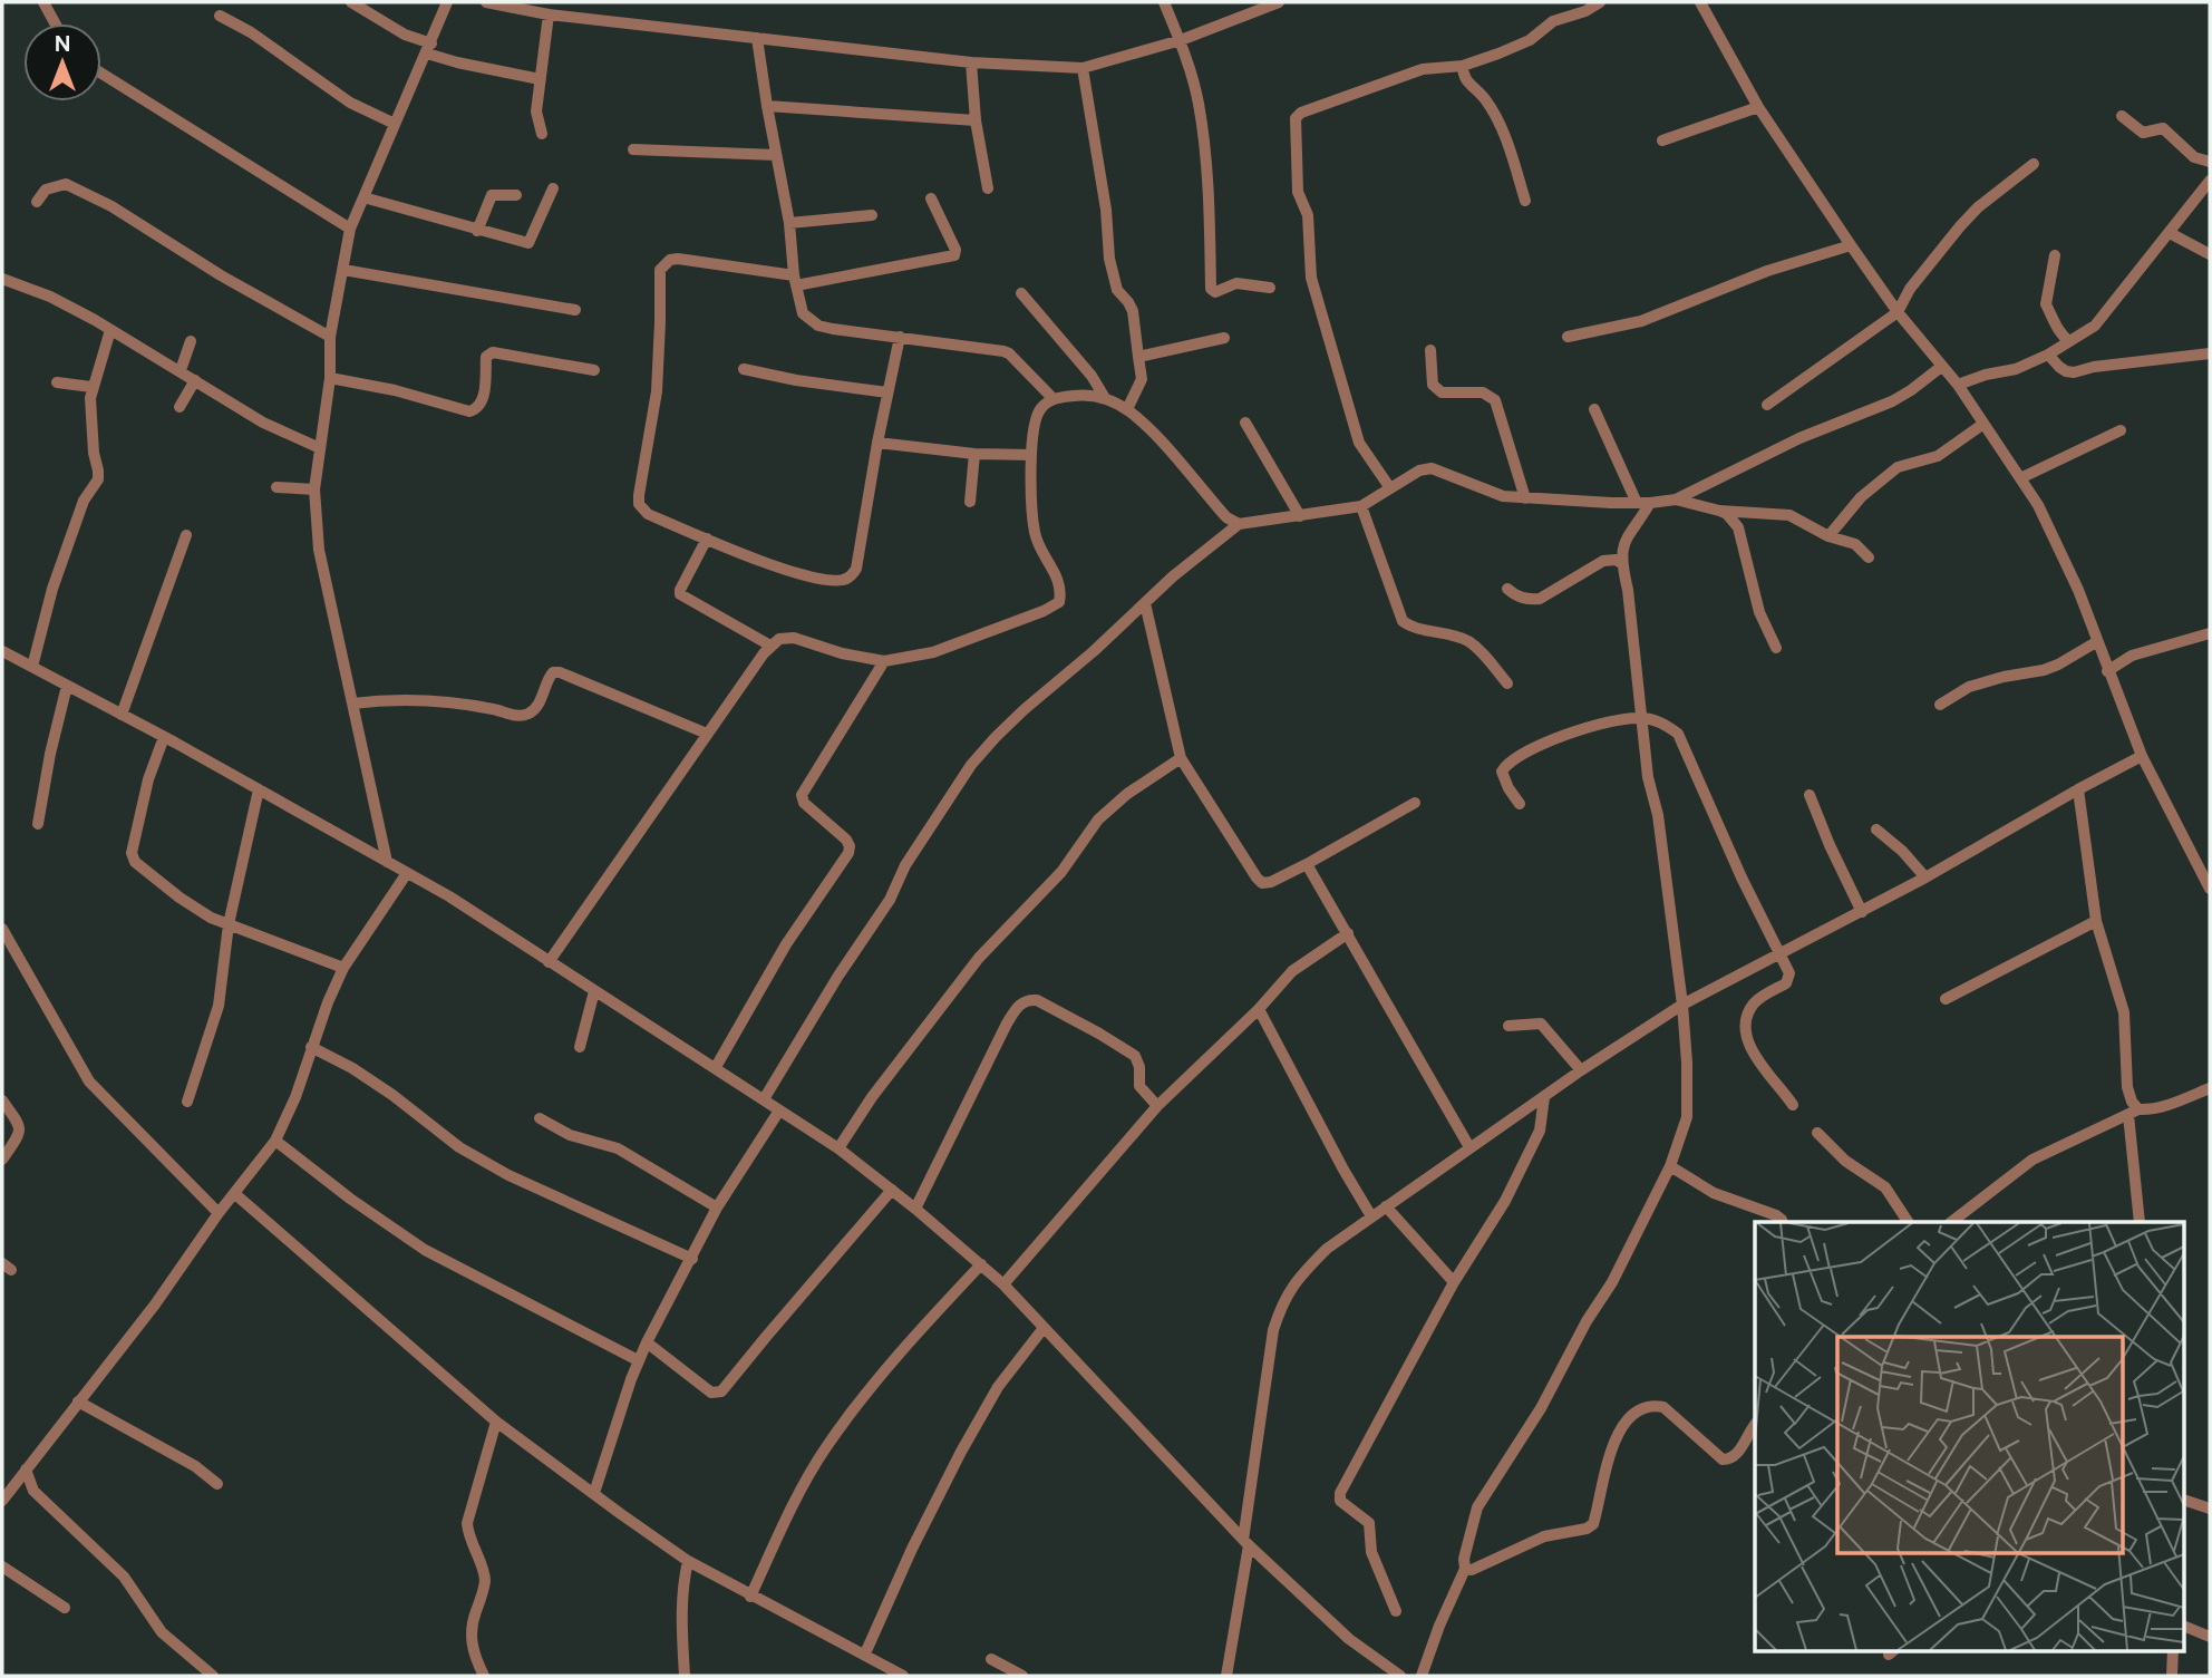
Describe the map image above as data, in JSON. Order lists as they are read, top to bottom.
{
  "north": "top"
}
